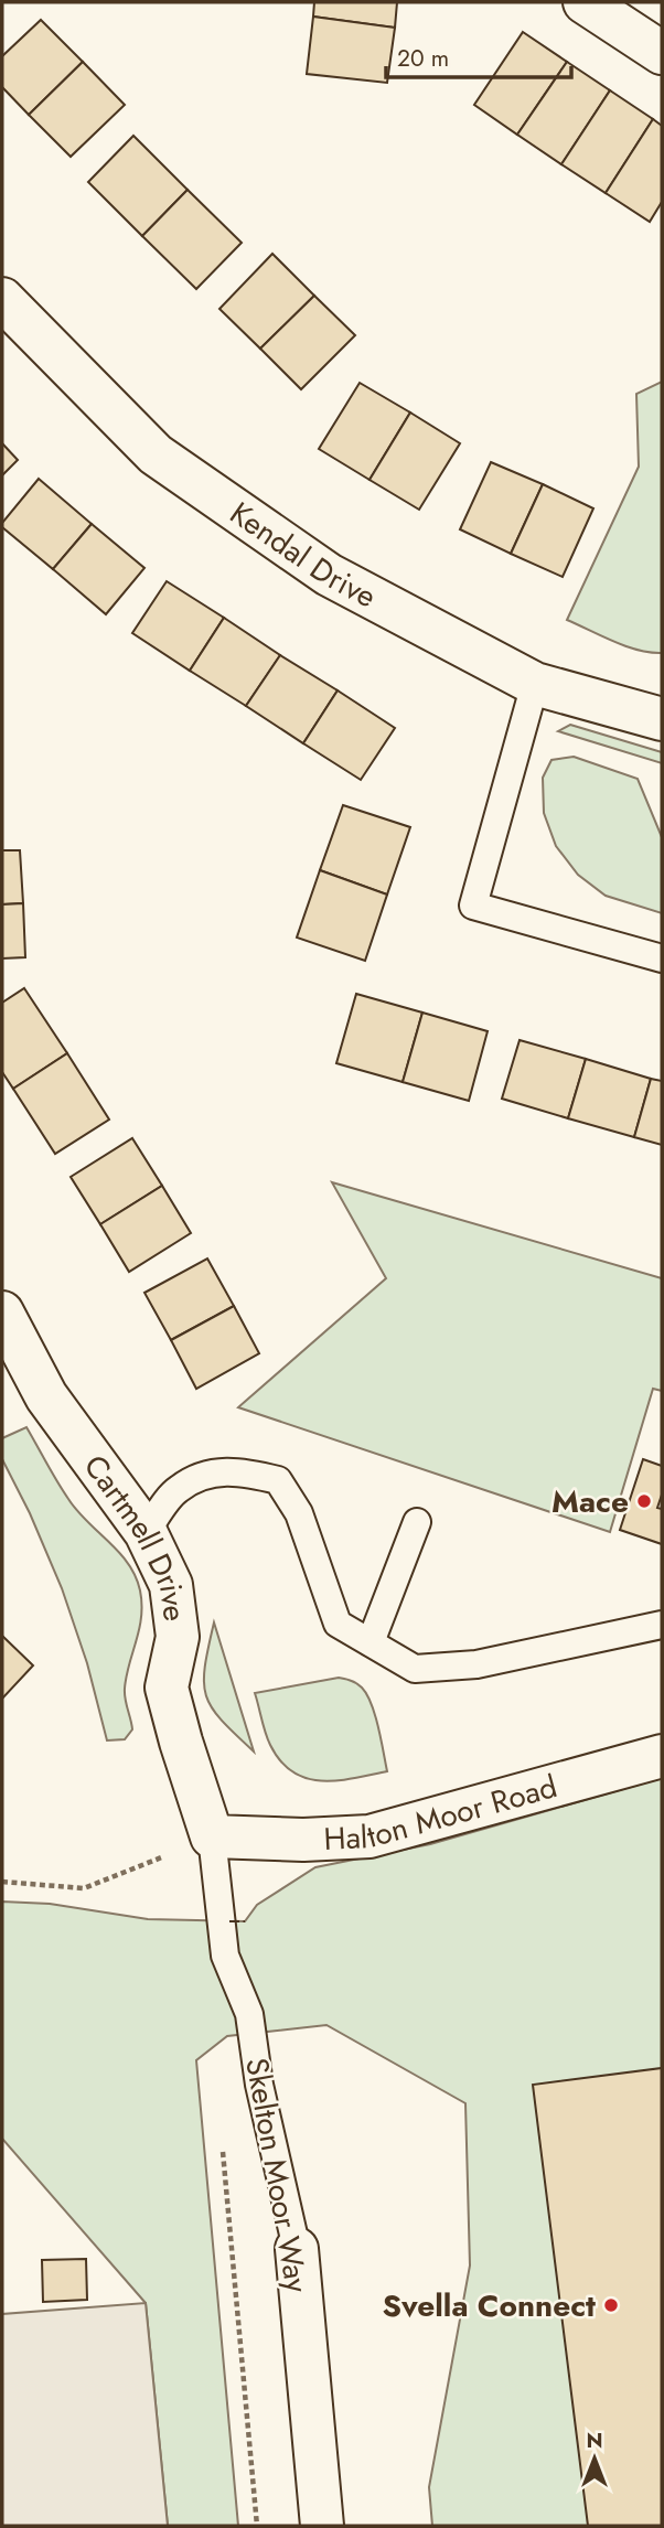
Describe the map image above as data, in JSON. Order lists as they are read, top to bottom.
{
  "streets": {
    "street": [
      "Kendal Drive",
      "Cartmell Drive",
      "Halton Moor Road",
      "Skelton Moor Way"
    ]
  },
  "crossings": [
    ["Cartmell Drive", "Halton Moor Road"],
    ["Cartmell Drive", "Skelton Moor Way"]
  ],
  "places": ["Mace", "Svella Connect"],
  "scale_bar": "20 m",
  "north": "top"
}
